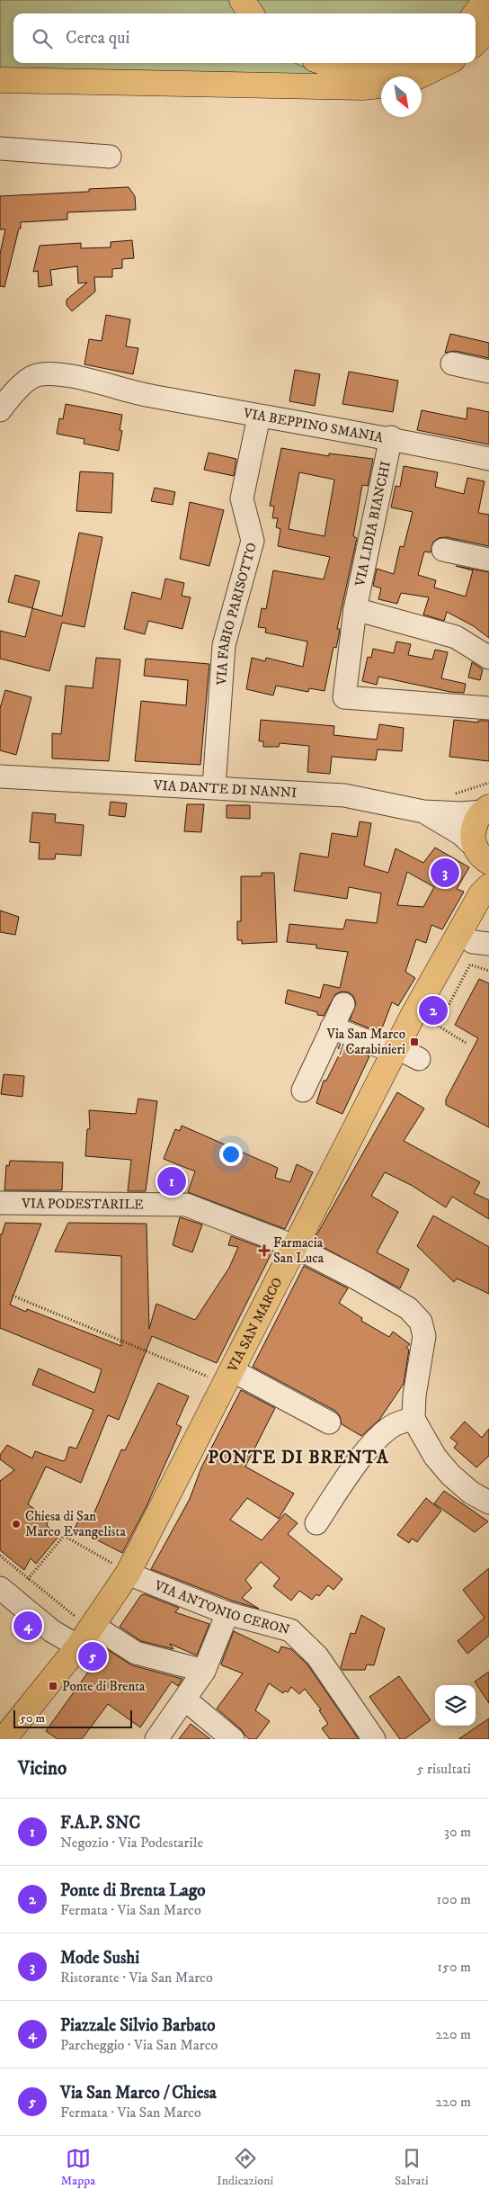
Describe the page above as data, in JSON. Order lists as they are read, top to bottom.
{
  "streets": {
    "main road": ["VIA SAN MARCO"],
    "street": [
      "VIA BEPPINO SMANIA",
      "VIA LIDIA BIANCHI",
      "VIA FABIO PARISOTTO",
      "VIA DANTE DI NANNI",
      "VIA PODESTARILE",
      "VIA ANTONIO CERON"
    ]
  },
  "crossings": [
    ["VIA BEPPINO SMANIA", "VIA LIDIA BIANCHI"],
    ["VIA BEPPINO SMANIA", "VIA FABIO PARISOTTO"],
    ["VIA FABIO PARISOTTO", "VIA DANTE DI NANNI"],
    ["VIA DANTE DI NANNI", "VIA SAN MARCO"],
    ["VIA PODESTARILE", "VIA SAN MARCO"],
    ["VIA SAN MARCO", "VIA ANTONIO CERON"]
  ],
  "districts": ["PONTE DI BRENTA"],
  "places": {
    "transit": ["Via San Marco / Carabinieri", "Ponte di Brenta"],
    "health": ["Farmacia San Luca"],
    "other": ["Chiesa di San Marco Evangelista"]
  },
  "scale_bar": "50 m",
  "north": "bottom right",
  "page": {
    "search": "Cerca qui",
    "pins": [
      "3",
      "2",
      "1",
      "4",
      "5"
    ],
    "scale": "50 m",
    "heading": ["Vicino", "5 risultati"],
    "list": [
      {
        "mark": "1",
        "name": "F.A.P. SNC",
        "note": "Negozio · Via Podestarile",
        "value": "30 m"
      },
      {
        "mark": "2",
        "name": "Ponte di Brenta Lago",
        "note": "Fermata · Via San Marco",
        "value": "100 m"
      },
      {
        "mark": "3",
        "name": "Mode Sushi",
        "note": "Ristorante · Via San Marco",
        "value": "150 m"
      },
      {
        "mark": "4",
        "name": "Piazzale Silvio Barbato",
        "note": "Parcheggio · Via San Marco",
        "value": "220 m"
      },
      {
        "mark": "5",
        "name": "Via San Marco / Chiesa",
        "note": "Fermata · Via San Marco",
        "value": "220 m"
      }
    ],
    "nav": ["Mappa", "Indicazioni", "Salvati"]
  }
}
